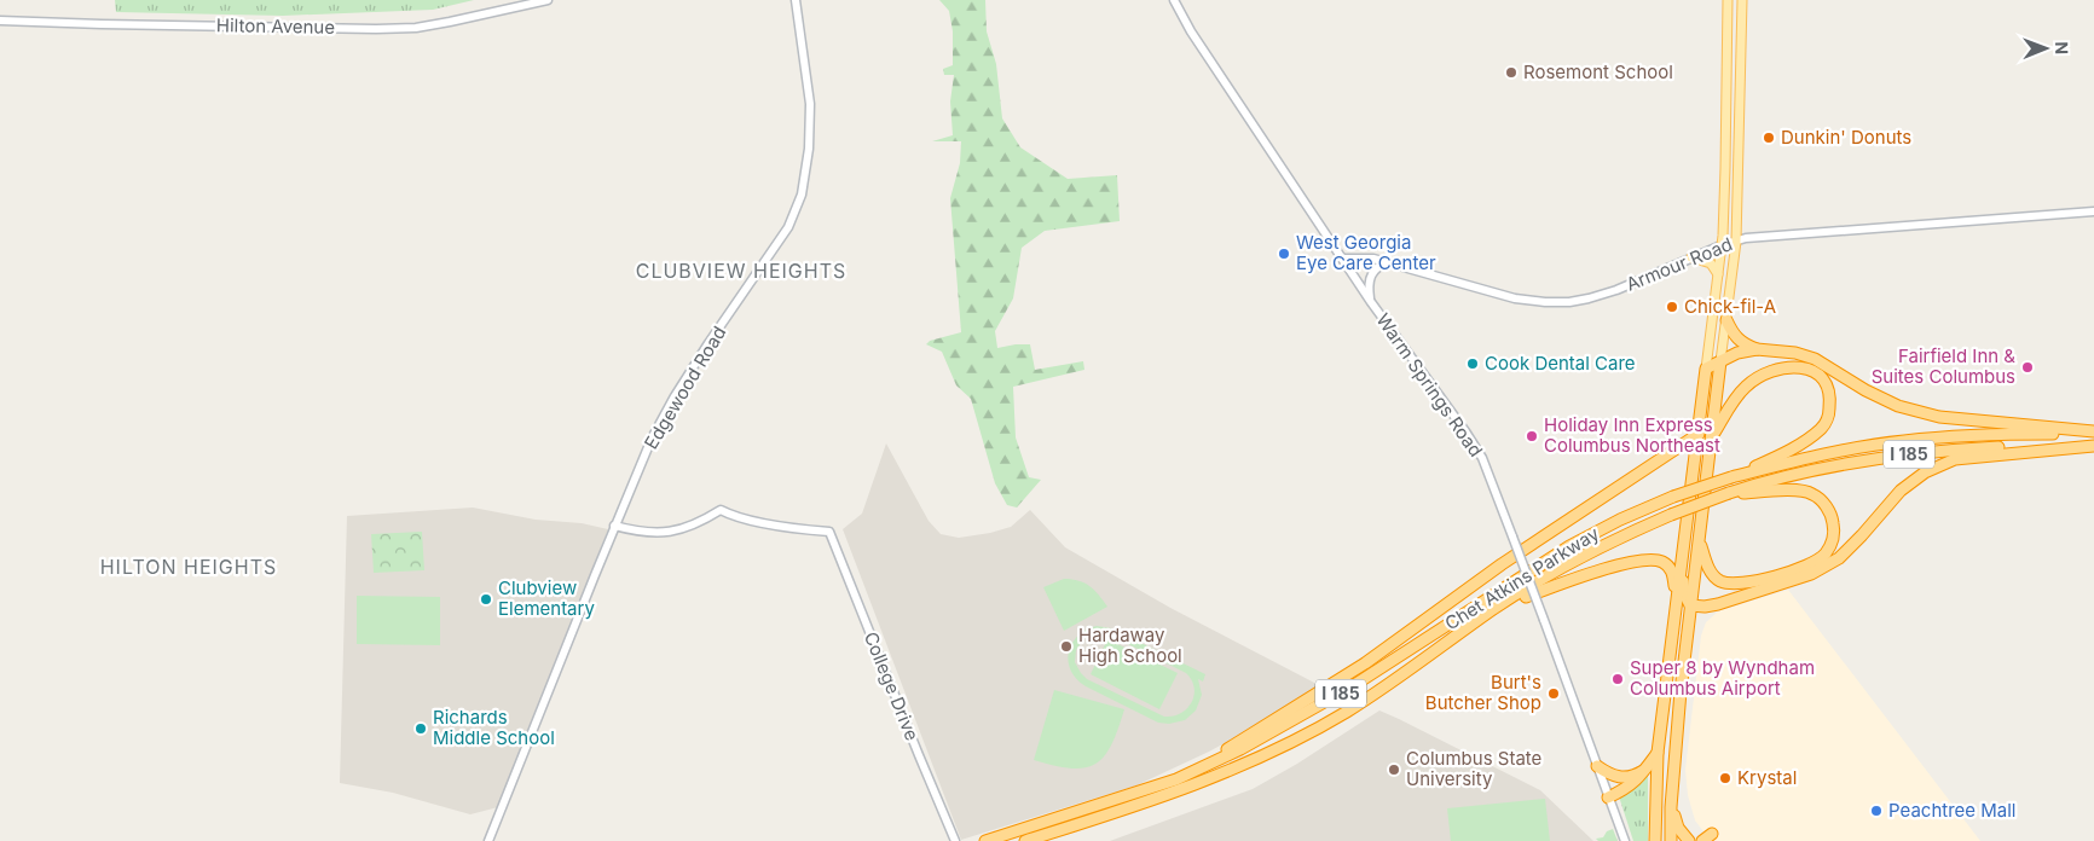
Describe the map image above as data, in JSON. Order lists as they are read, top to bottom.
{
  "streets": {
    "highway": ["I 185", "Chet Atkins Parkway"],
    "street": [
      "Hilton Avenue",
      "Armour Road",
      "Warm Springs Road",
      "Edgewood Road",
      "College Drive"
    ]
  },
  "crossings": [
    ["Armour Road", "Warm Springs Road"],
    ["Edgewood Road", "College Drive"]
  ],
  "districts": ["CLUBVIEW HEIGHTS", "HILTON HEIGHTS"],
  "places": [
    "Rosemont School",
    "Dunkin' Donuts",
    "West Georgia Eye Care Center",
    "Chick-fil-A",
    "Cook Dental Care",
    "Fairfield Inn & Suites Columbus",
    "Holiday Inn Express Columbus Northeast",
    "Clubview Elementary",
    "Hardaway High School",
    "Super 8 by Wyndham Columbus Airport",
    "Burt's Butcher Shop",
    "Richards Middle School",
    "Columbus State University",
    "Krystal",
    "Peachtree Mall"
  ],
  "north": "right"
}
